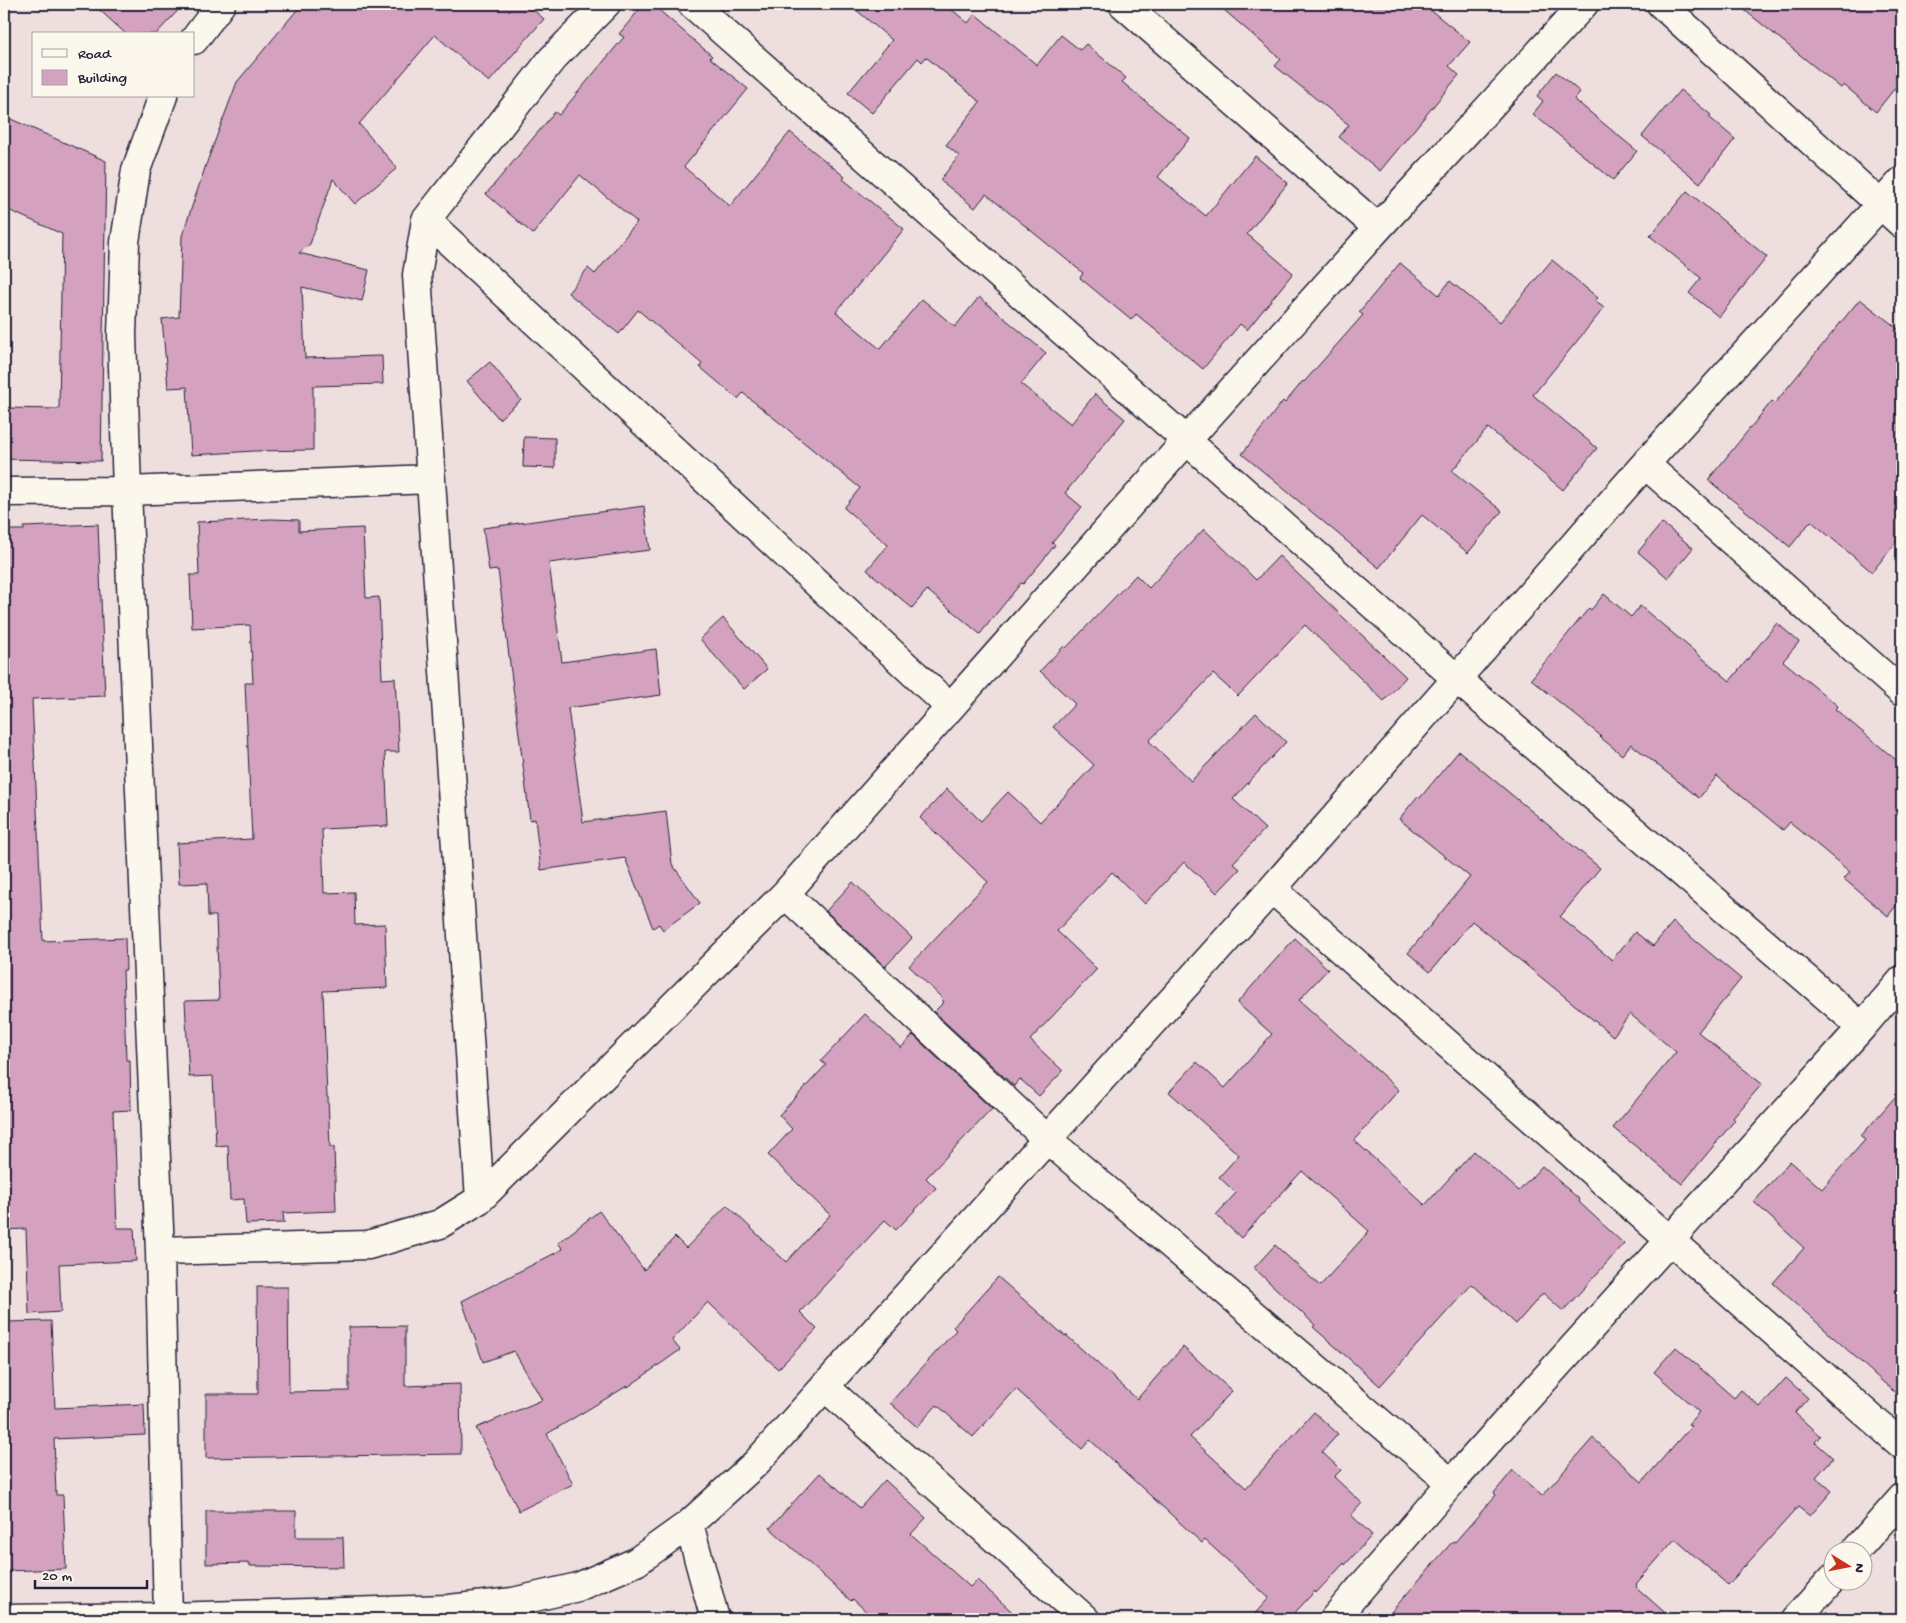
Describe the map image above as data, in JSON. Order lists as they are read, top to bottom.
{
  "legend": ["Road", "Building"],
  "scale_bar": "20 m",
  "north": "right"
}
